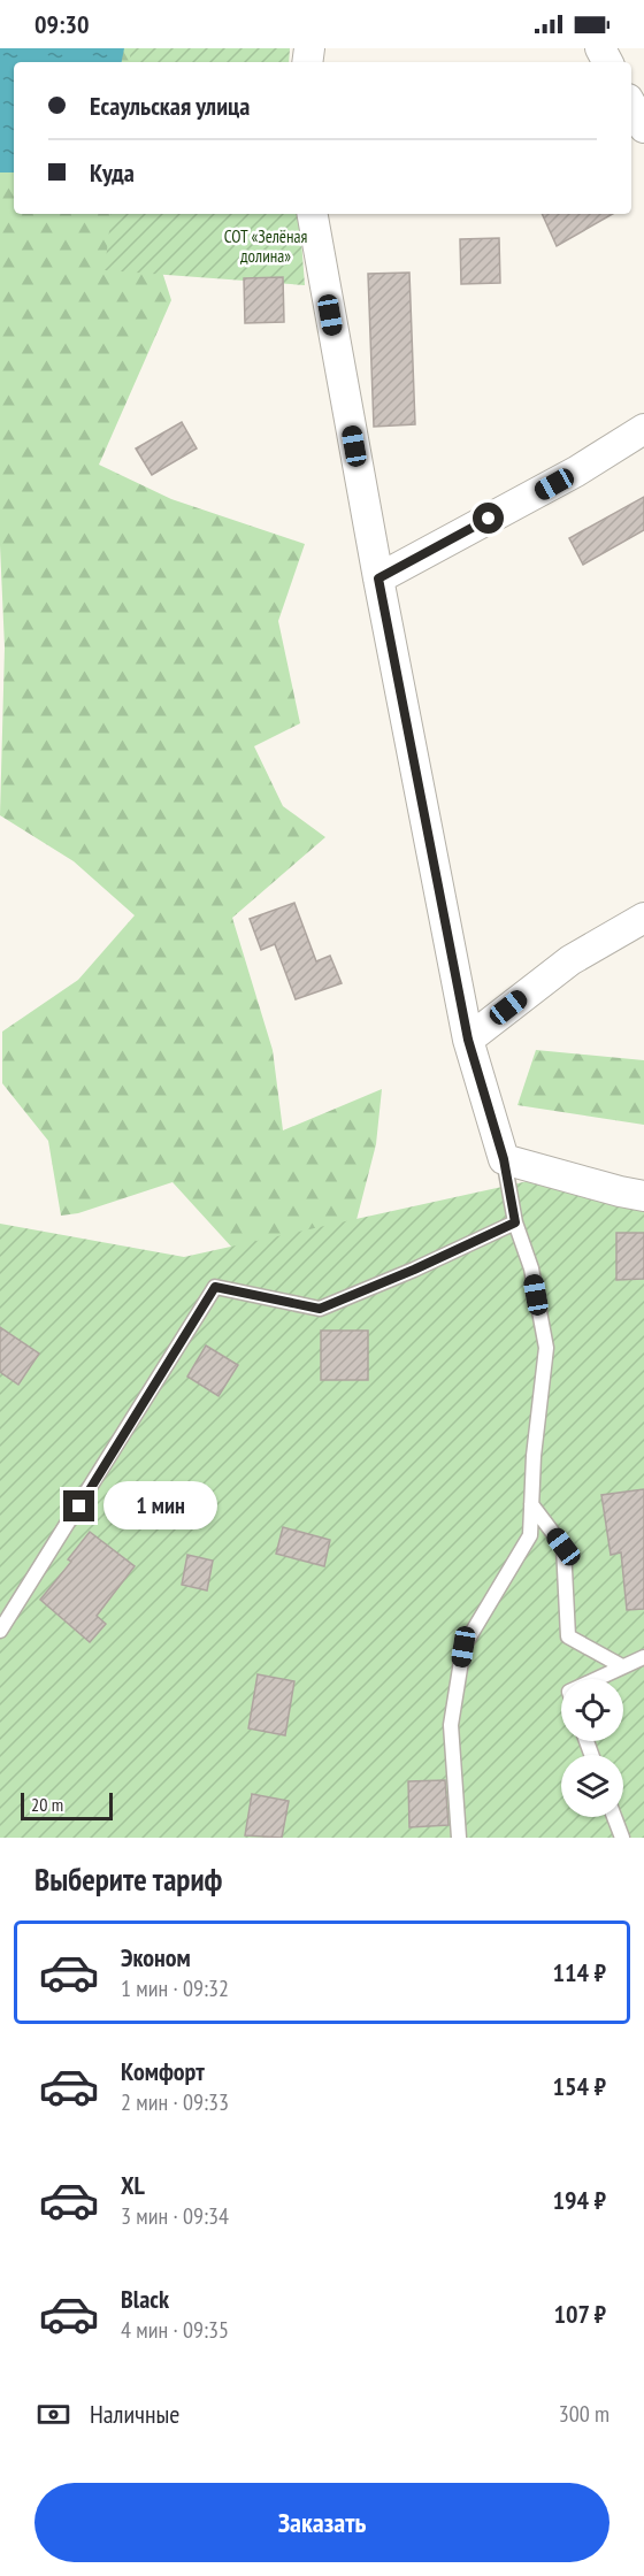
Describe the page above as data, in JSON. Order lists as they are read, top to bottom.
{
  "parks": ["СОТ «Зелёная долина»"],
  "scale_bar": "20 m",
  "page": {
    "status": "09:30",
    "banner": ["Есаульская улица", "Куда"],
    "bubble": "1 мин",
    "scale": "20 m",
    "heading": "Выберите тариф",
    "list": [
      {
        "name": "Эконом",
        "note": "1 мин · 09:32",
        "value": "114 ₽"
      },
      {
        "name": "Комфорт",
        "note": "2 мин · 09:33",
        "value": "154 ₽"
      },
      {
        "name": "XL",
        "note": "3 мин · 09:34",
        "value": "194 ₽"
      },
      {
        "name": "Black",
        "note": "4 мин · 09:35",
        "value": "107 ₽"
      }
    ],
    "pay": ["Наличные", "300 m"],
    "buttons": "Заказать"
  }
}
